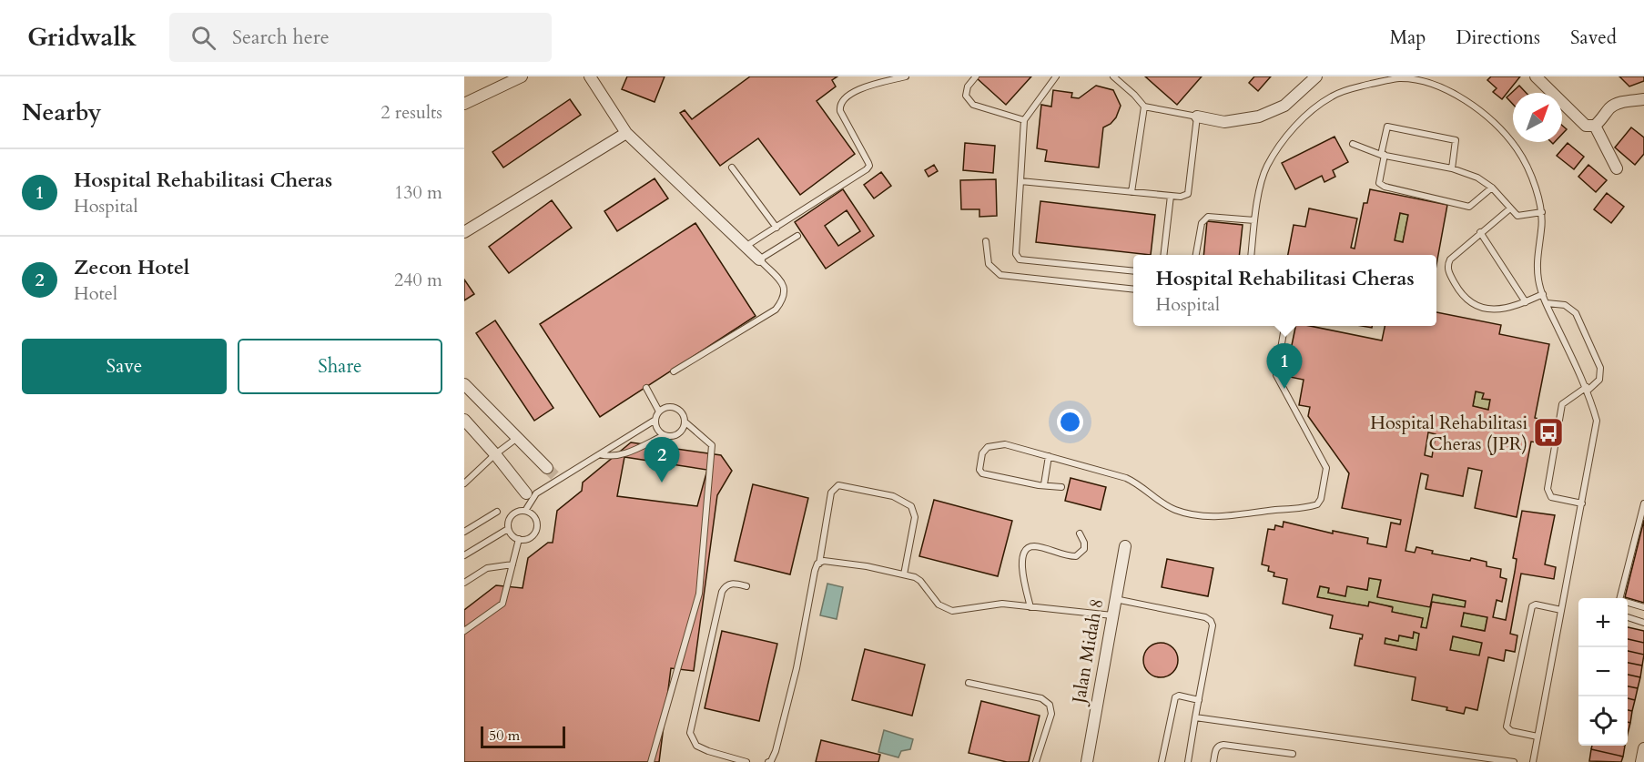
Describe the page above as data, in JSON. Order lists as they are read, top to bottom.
{
  "streets": {
    "street": ["Jalan Midah 8"]
  },
  "places": {
    "bus stop": ["Hospital Rehabilitasi Cheras (JPR)"]
  },
  "scale_bar": "50 m",
  "north": "top right",
  "page": {
    "header": "Gridwalk",
    "search": "Search here",
    "nav": ["Map", "Directions", "Saved"],
    "heading": ["Nearby", "2 results"],
    "list": [
      {
        "mark": "1",
        "name": "Hospital Rehabilitasi Cheras",
        "note": "Hospital",
        "value": "130 m"
      },
      {
        "mark": "2",
        "name": "Zecon Hotel",
        "note": "Hotel",
        "value": "240 m"
      }
    ],
    "popup": ["Hospital Rehabilitasi Cheras", "Hospital"],
    "buttons": ["Save", "Share"],
    "pins": ["1", "2"],
    "map_buttons": ["+", "−"],
    "scale": "50 m"
  }
}
